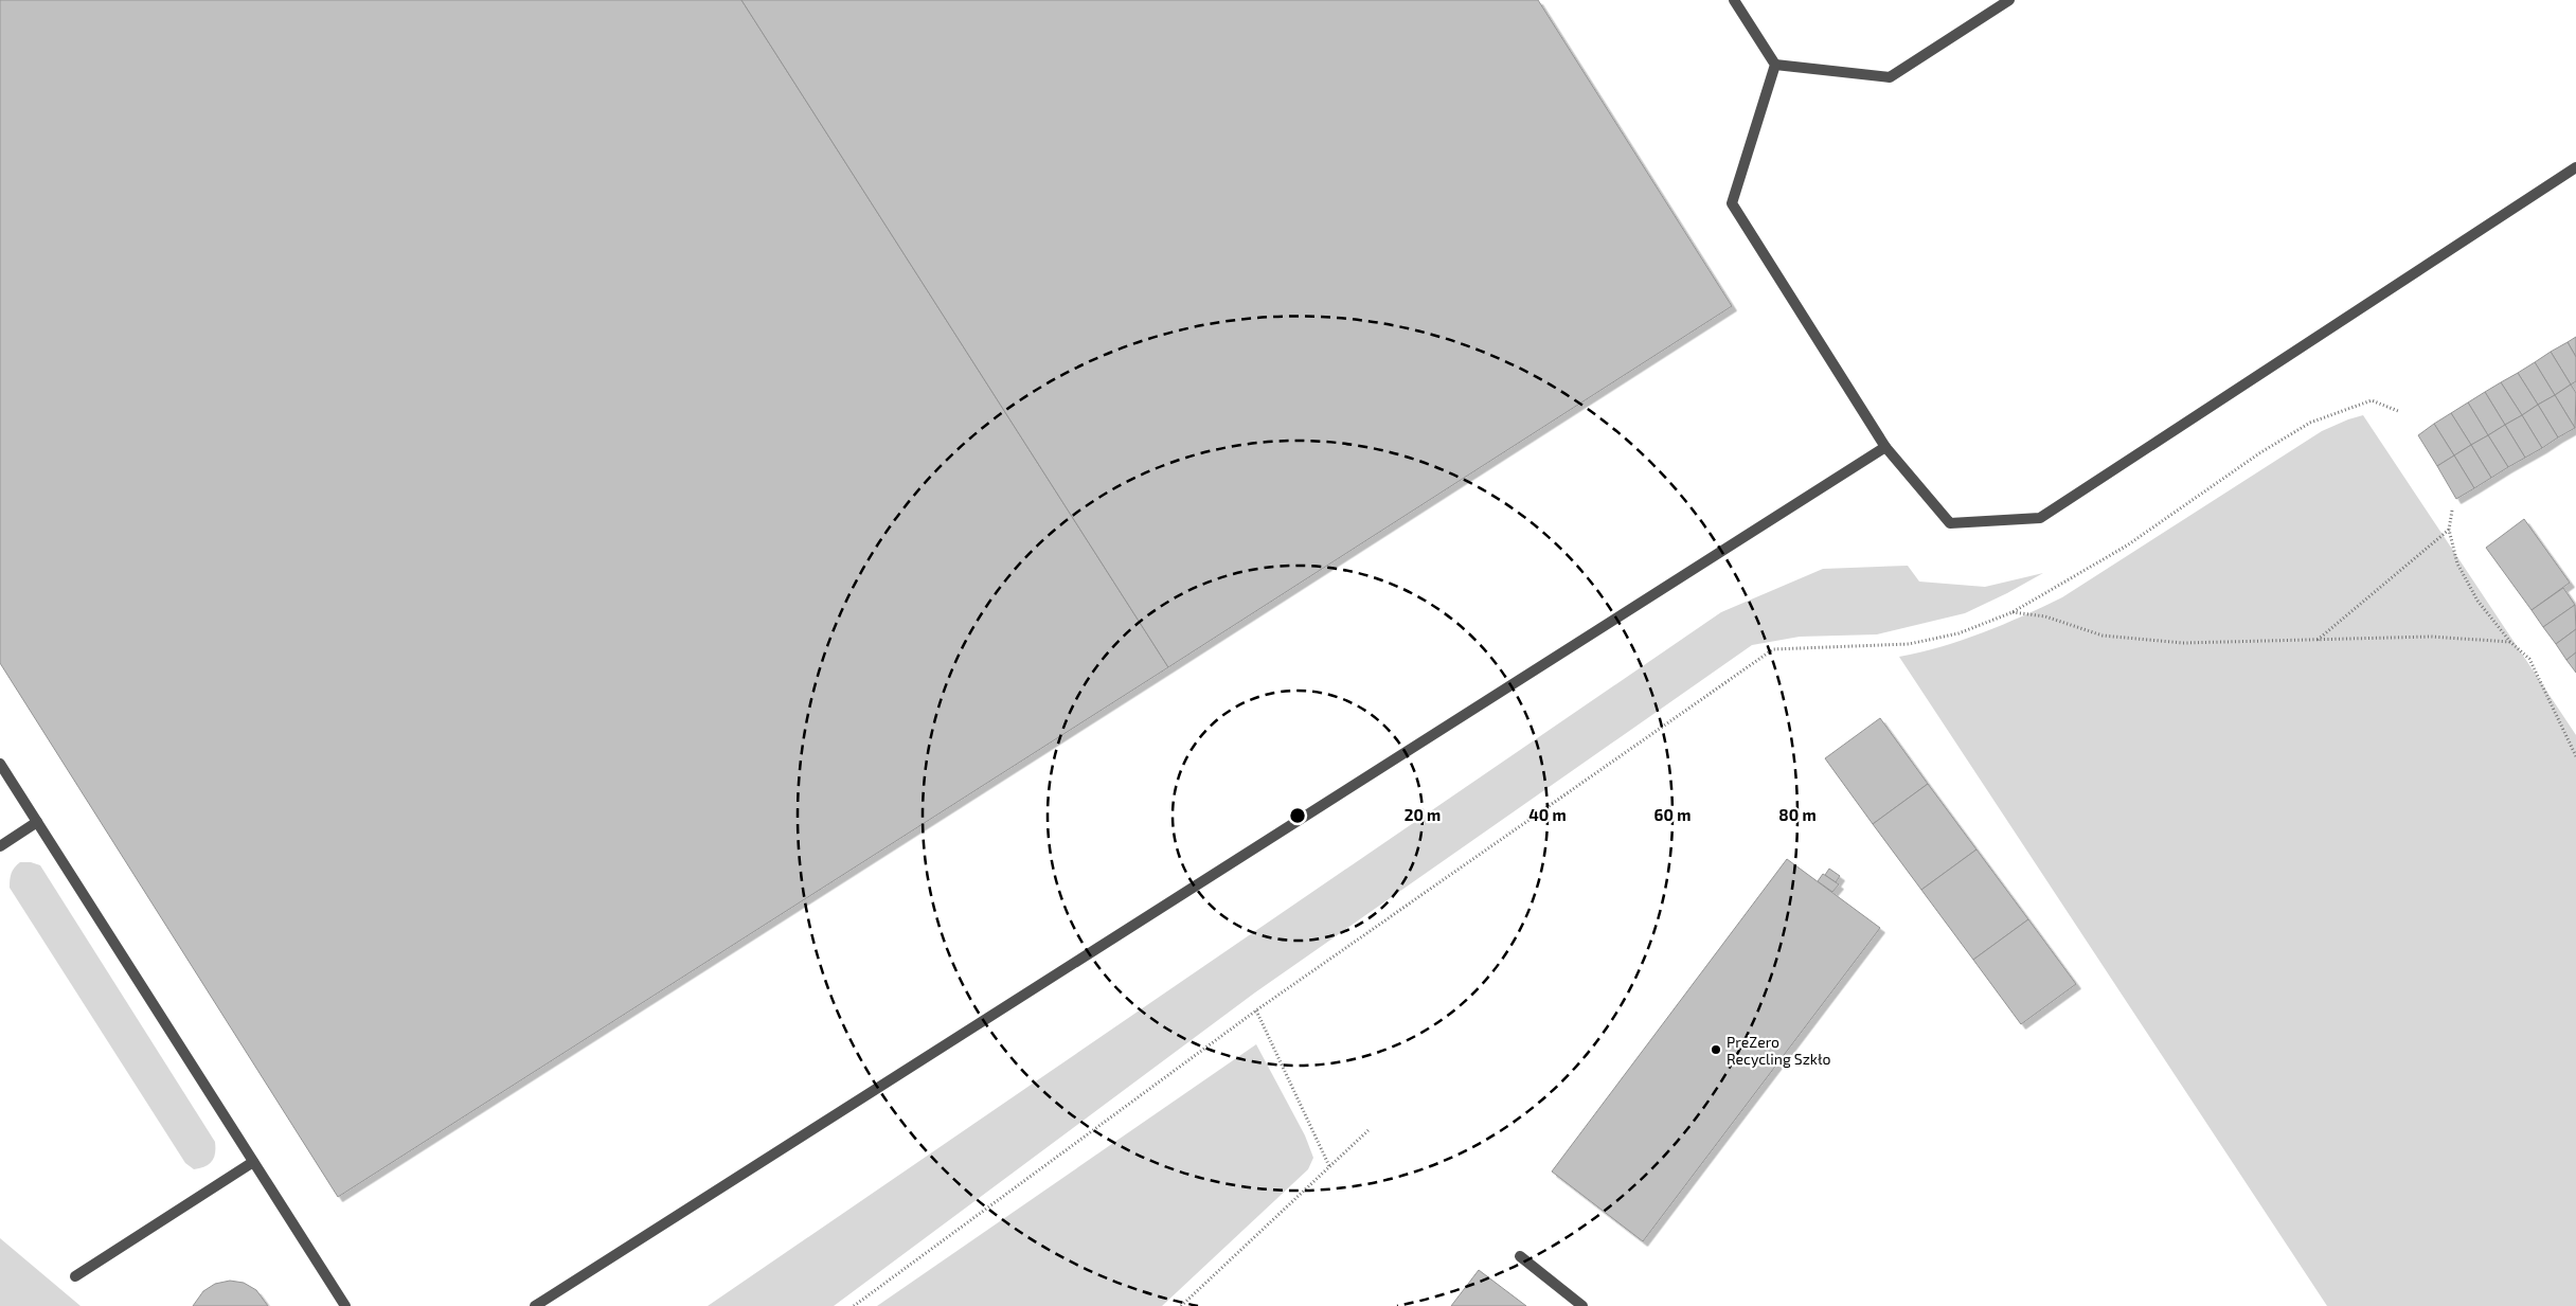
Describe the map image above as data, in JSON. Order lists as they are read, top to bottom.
{
  "places": ["PreZero Recycling Szkło"],
  "rings": [
    "20 m",
    "40 m",
    "60 m",
    "80 m"
  ]
}
